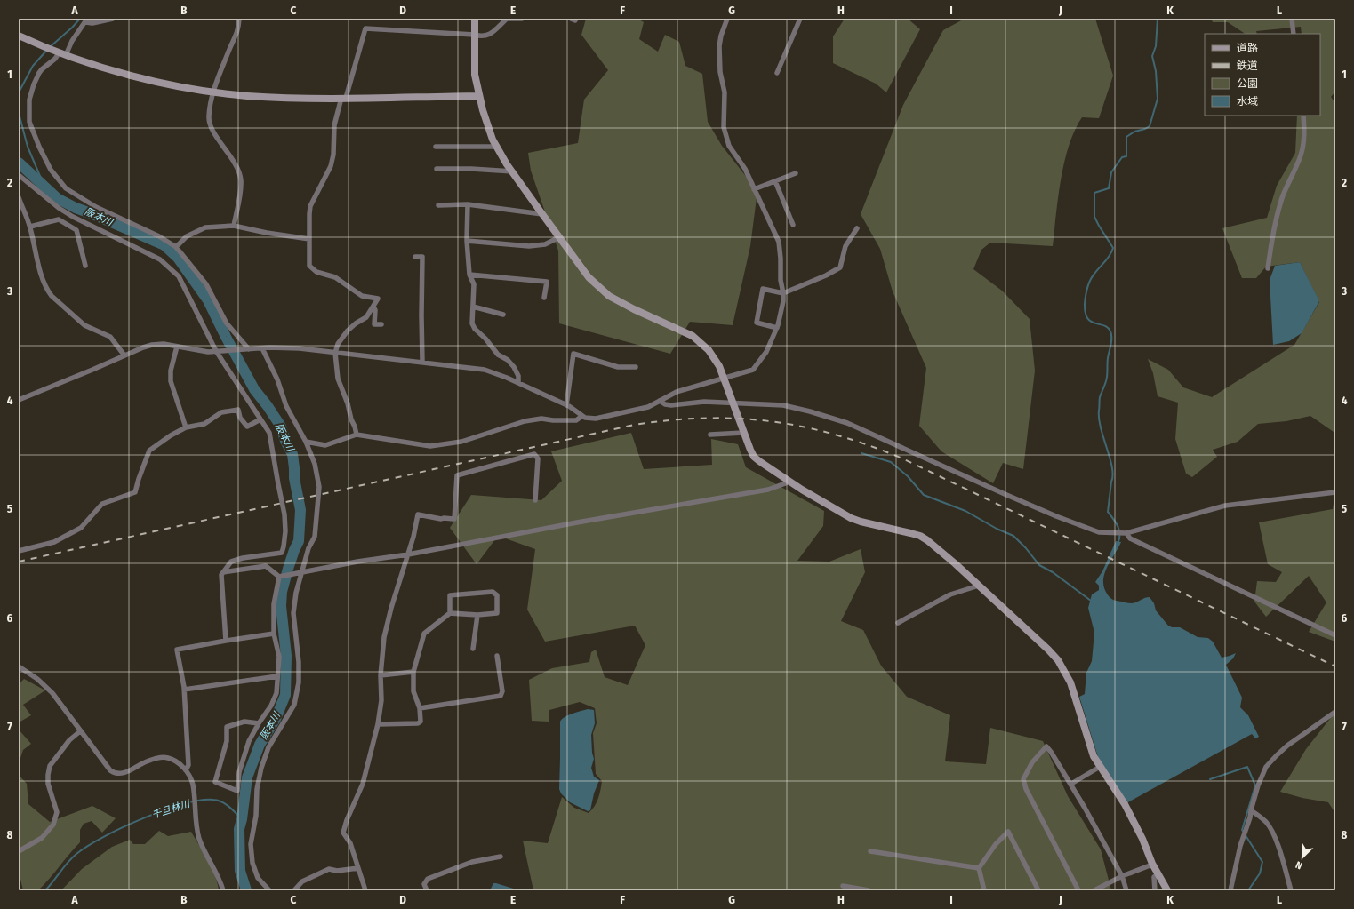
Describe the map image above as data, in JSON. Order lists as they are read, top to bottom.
{
  "water": ["阪本川", "千旦林川"],
  "legend": [
    "道路",
    "鉄道",
    "公園",
    "水域"
  ],
  "north": "bottom left",
  "grid": {
    "columns": [
      "A",
      "B",
      "C",
      "D",
      "E",
      "F",
      "G",
      "H",
      "I",
      "J",
      "K",
      "L"
    ],
    "rows": [
      "1",
      "2",
      "3",
      "4",
      "5",
      "6",
      "7",
      "8"
    ]
  }
}
